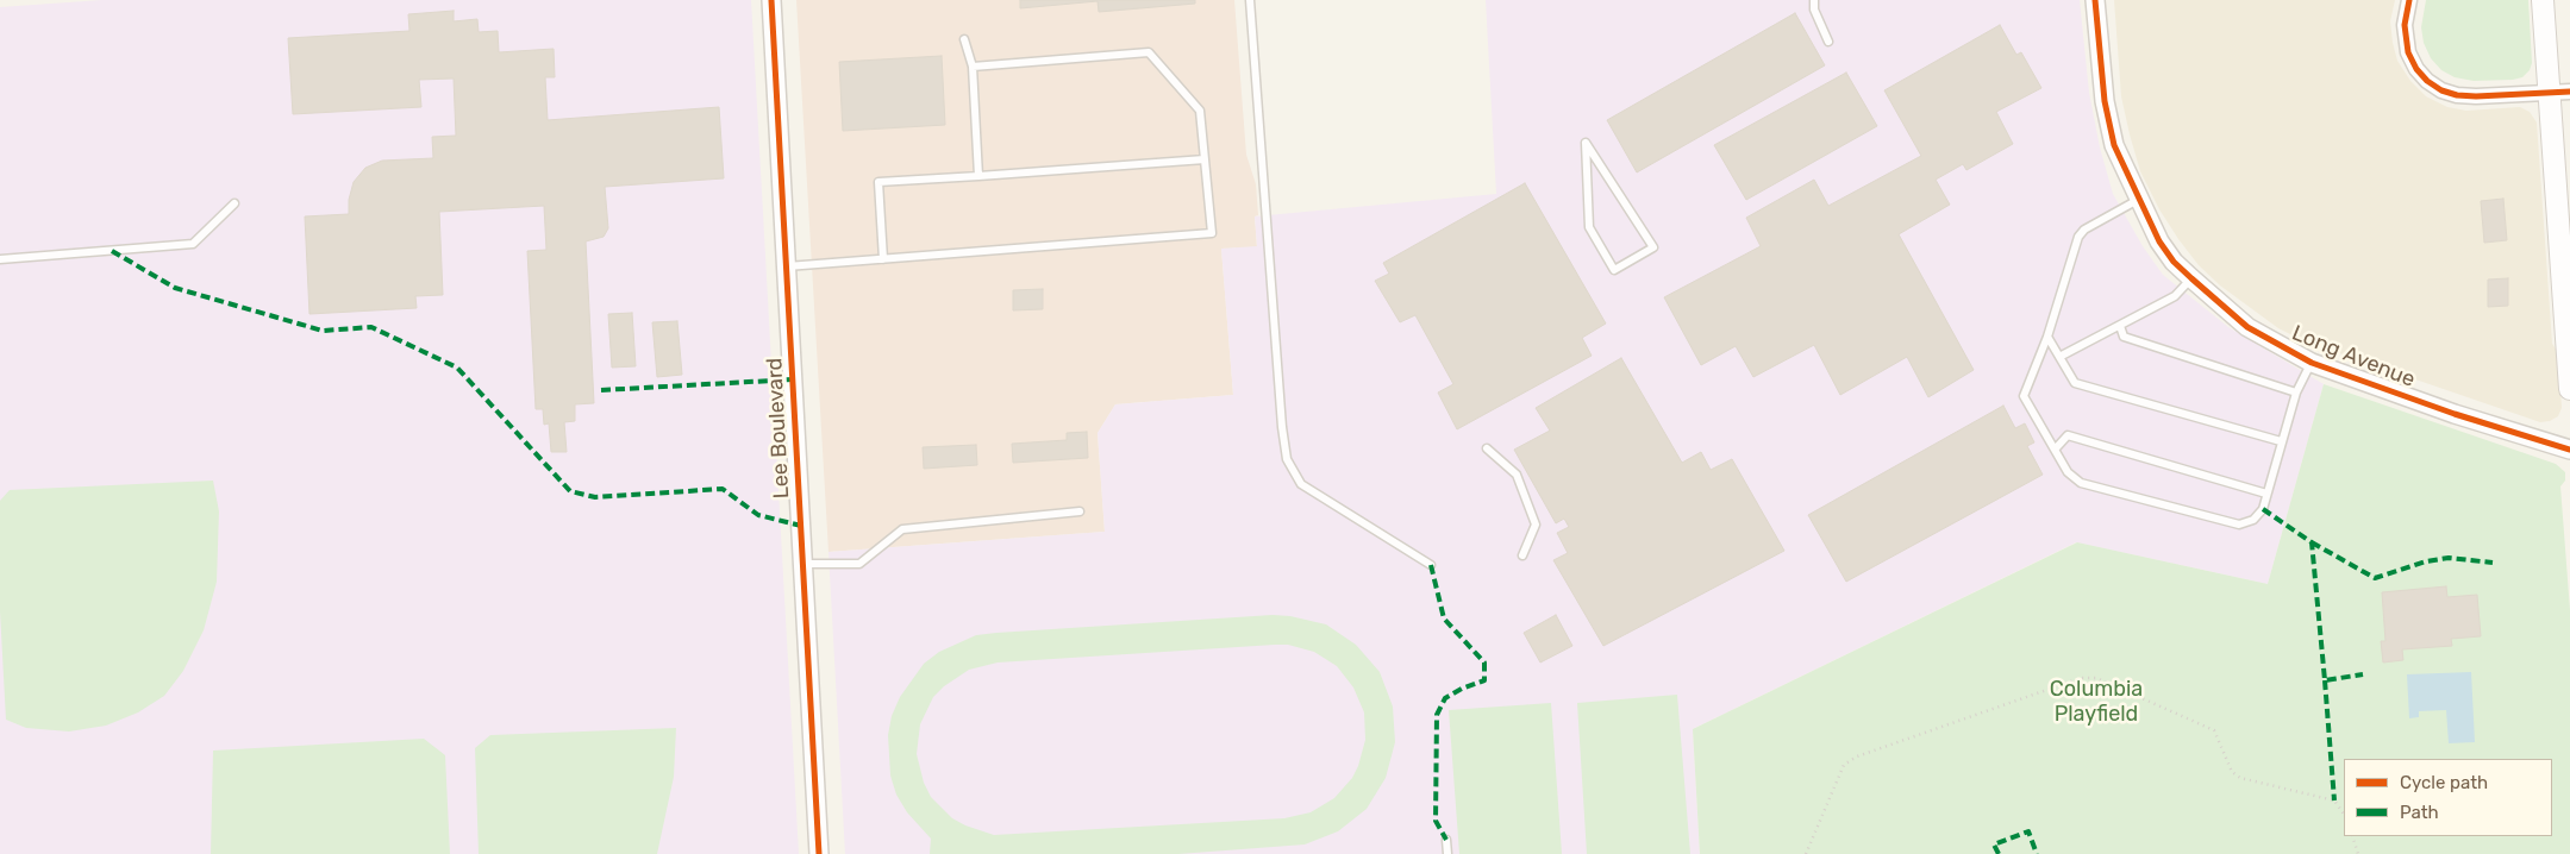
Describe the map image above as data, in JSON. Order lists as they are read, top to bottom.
{
  "streets": {
    "street": ["Long Avenue", "Lee Boulevard"]
  },
  "parks": ["Columbia Playfield"],
  "legend": ["Cycle path", "Path"]
}
